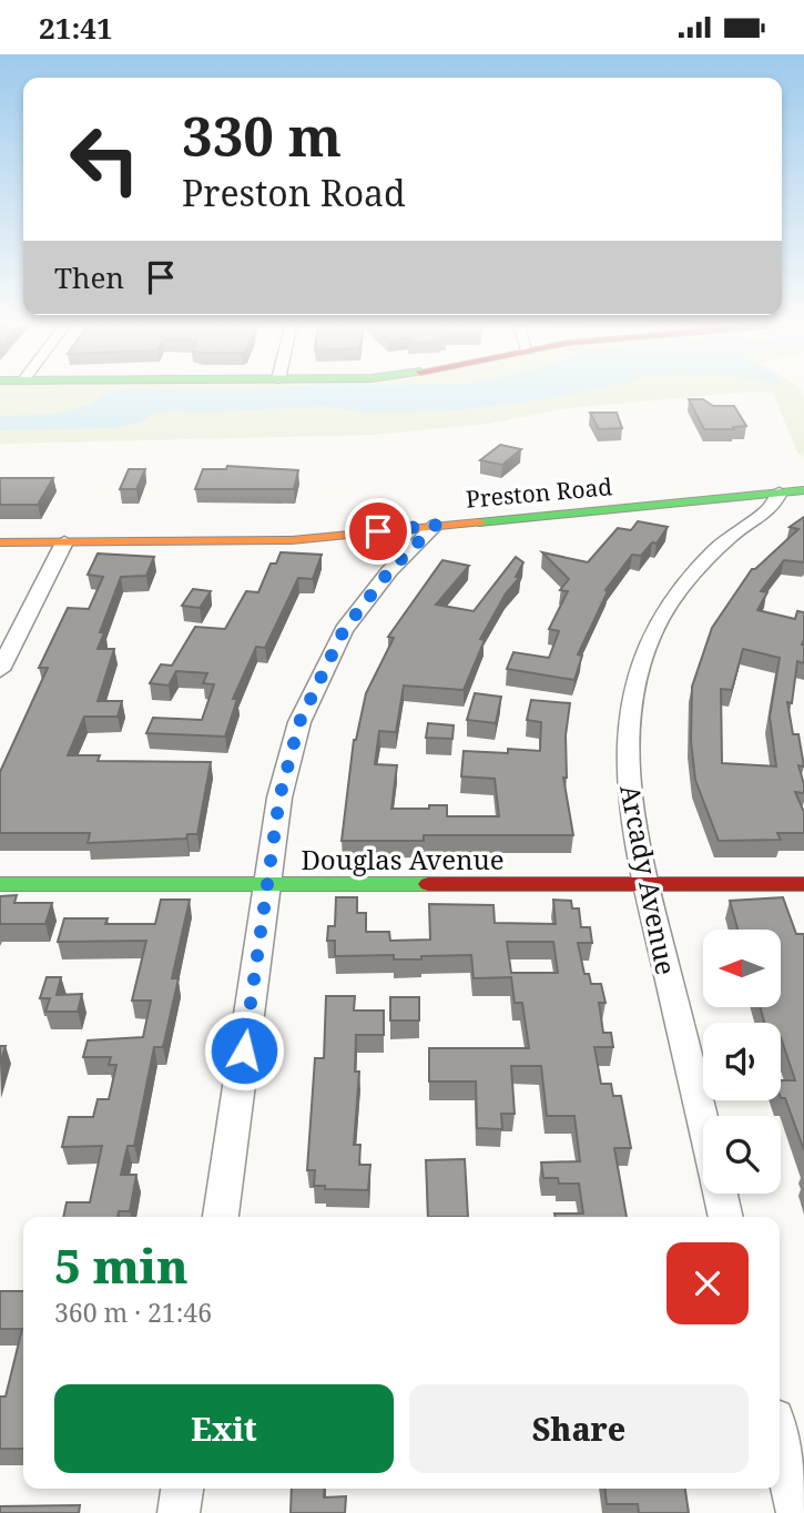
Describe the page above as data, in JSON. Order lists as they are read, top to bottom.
{
  "streets": {
    "street": ["Preston Road", "Douglas Avenue", "Arcady Avenue"]
  },
  "crossings": [
    ["Preston Road", "Arcady Avenue"],
    ["Douglas Avenue", "Arcady Avenue"]
  ],
  "north": "left",
  "page": {
    "status": "21:41",
    "turn": ["330 m", "Preston Road"],
    "then": "Then",
    "heading": ["5 min", "360 m · 21:46"],
    "buttons": ["Exit", "Share"]
  }
}
